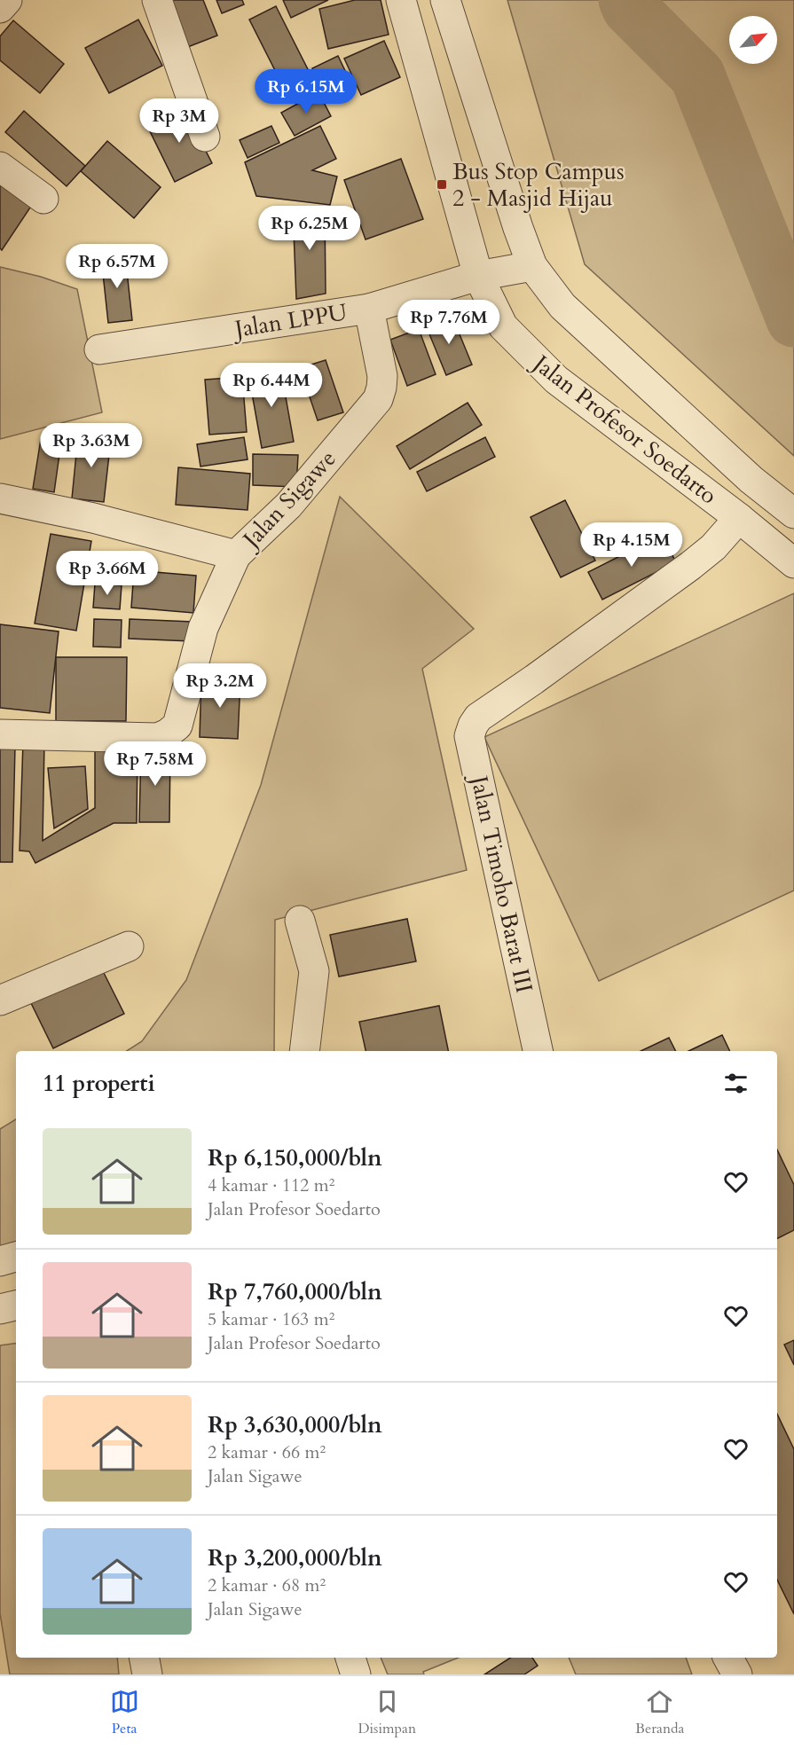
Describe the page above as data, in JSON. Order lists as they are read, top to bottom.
{
  "streets": {
    "street": [
      "Jalan LPPU",
      "Jalan Profesor Soedarto",
      "Jalan Sigawe",
      "Jalan Timoho Barat III"
    ]
  },
  "crossings": [
    ["Jalan LPPU", "Jalan Profesor Soedarto"],
    ["Jalan LPPU", "Jalan Sigawe"],
    ["Jalan Profesor Soedarto", "Jalan Timoho Barat III"]
  ],
  "places": {
    "transit": ["Bus Stop Campus 2 - Masjid Hijau"]
  },
  "north": "top right",
  "page": {
    "price": [
      "Rp 6.15M",
      "Rp 3M",
      "Rp 6.25M",
      "Rp 6.57M",
      "Rp 7.76M",
      "Rp 6.44M",
      "Rp 3.63M",
      "Rp 4.15M",
      "Rp 3.66M",
      "Rp 3.2M",
      "Rp 7.58M"
    ],
    "heading": "11 properti",
    "list": [
      {
        "name": "Rp 6,150,000/bln",
        "note": "4 kamar · 112 m² · Jalan Profesor Soedarto"
      },
      {
        "name": "Rp 7,760,000/bln",
        "note": "5 kamar · 163 m² · Jalan Profesor Soedarto"
      },
      {
        "name": "Rp 3,630,000/bln",
        "note": "2 kamar · 66 m² · Jalan Sigawe"
      },
      {
        "name": "Rp 3,200,000/bln",
        "note": "2 kamar · 68 m² · Jalan Sigawe"
      }
    ],
    "tabs": ["Peta", "Disimpan", "Beranda"]
  }
}
